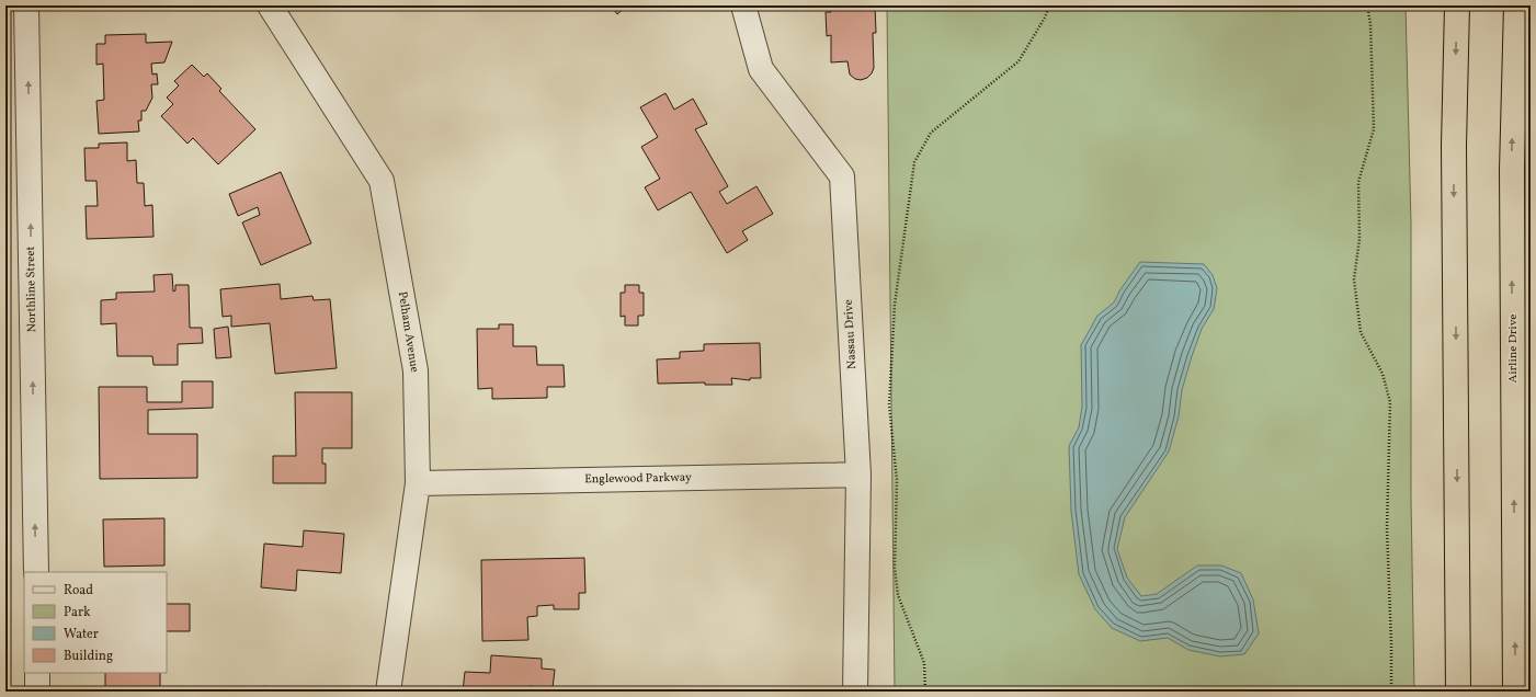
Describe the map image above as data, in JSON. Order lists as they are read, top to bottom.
{
  "streets": {
    "highway": ["Airline Drive"],
    "street": [
      "Northline Street",
      "Pelham Avenue",
      "Nassau Drive",
      "Englewood Parkway"
    ]
  },
  "crossings": [
    ["Pelham Avenue", "Englewood Parkway"],
    ["Nassau Drive", "Englewood Parkway"]
  ],
  "one_way": ["Northline Street"],
  "legend": [
    "Road",
    "Park",
    "Water",
    "Building"
  ]
}
